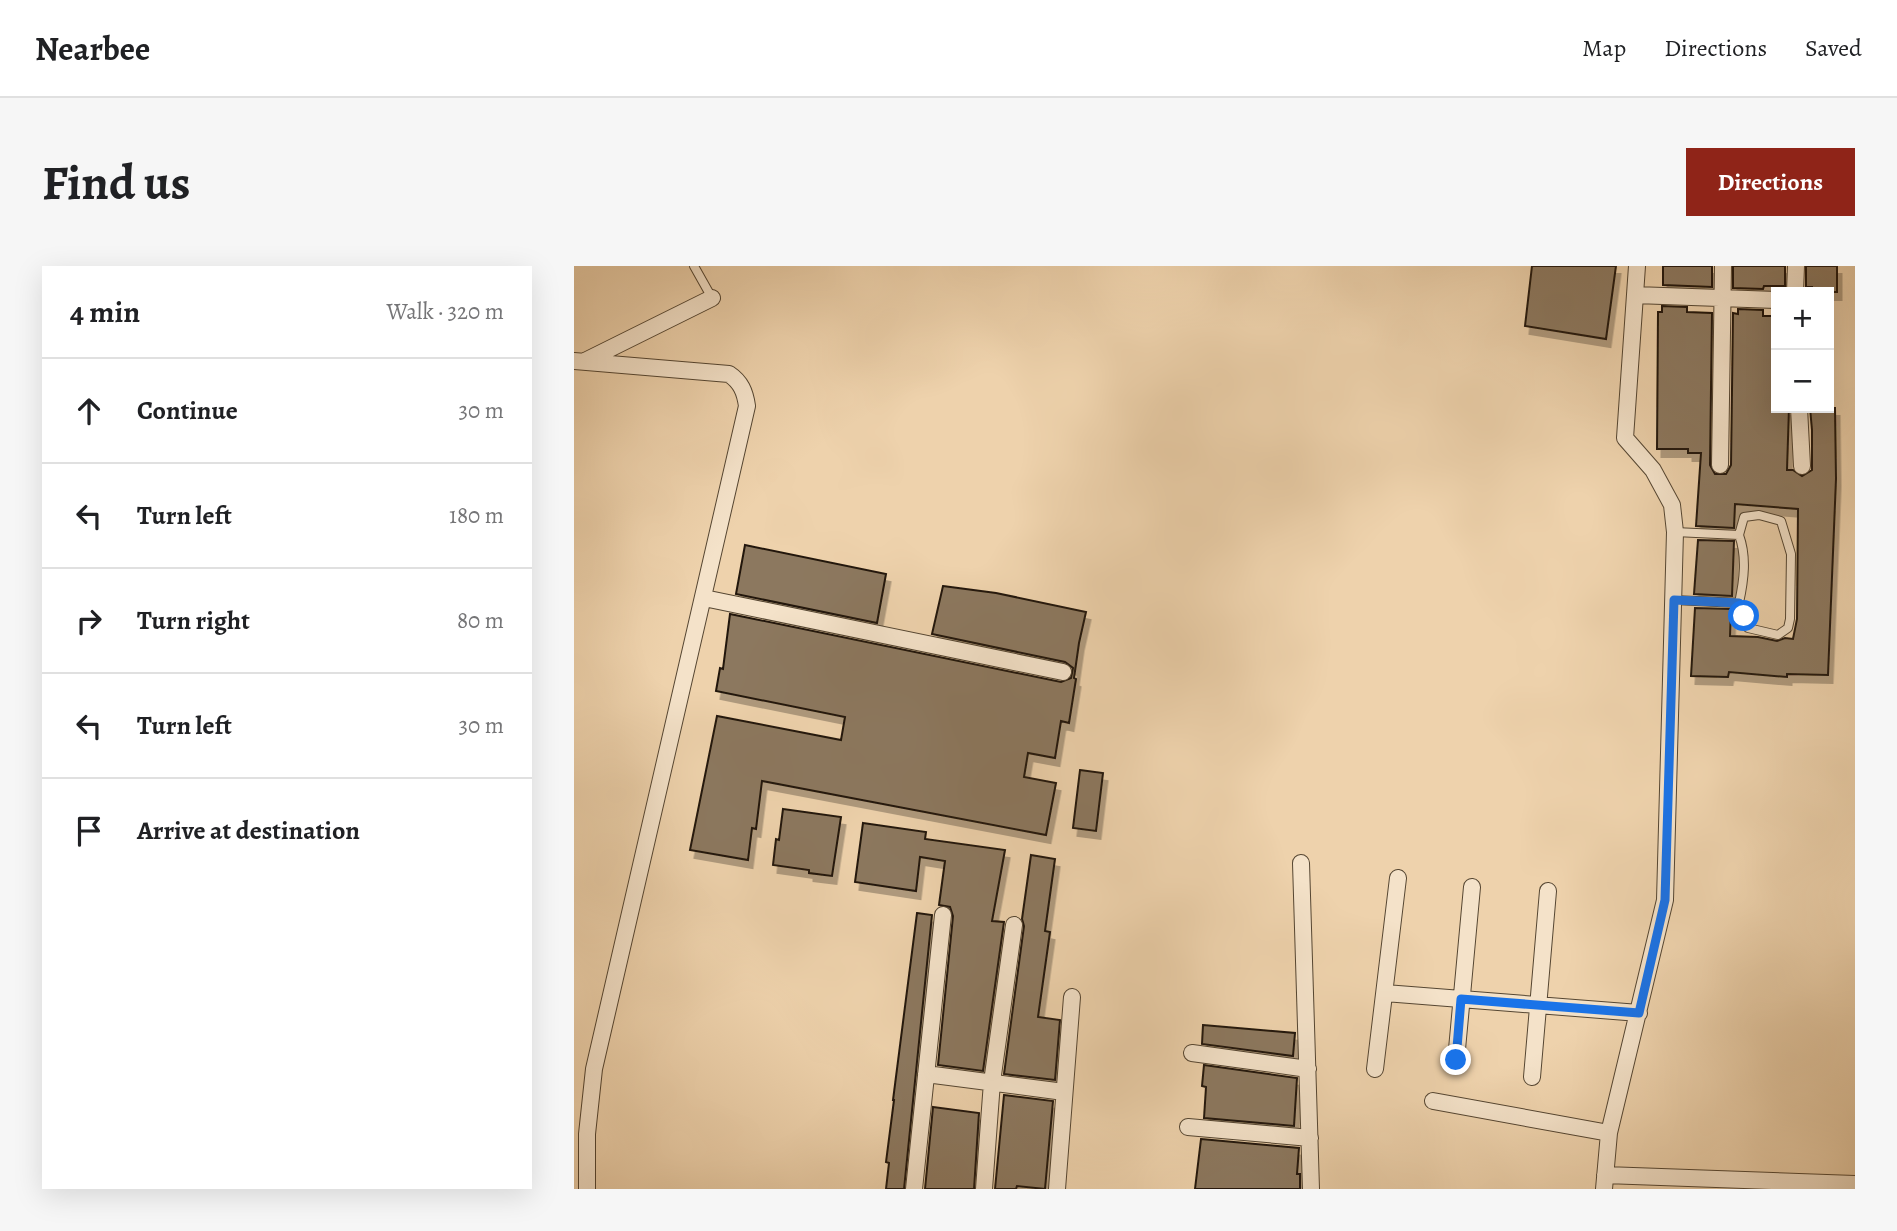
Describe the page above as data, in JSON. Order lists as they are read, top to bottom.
{
  "page": {
    "header": "Nearbee",
    "nav": ["Map", "Directions", "Saved"],
    "buttons": "Directions",
    "title": "Find us",
    "heading": ["4 min", "Walk · 320 m"],
    "map_buttons": ["+", "−"],
    "list": [
      ["Continue", "30 m"],
      ["Turn left", "180 m"],
      ["Turn right", "80 m"],
      ["Turn left", "30 m"],
      "Arrive at destination"
    ]
  }
}
